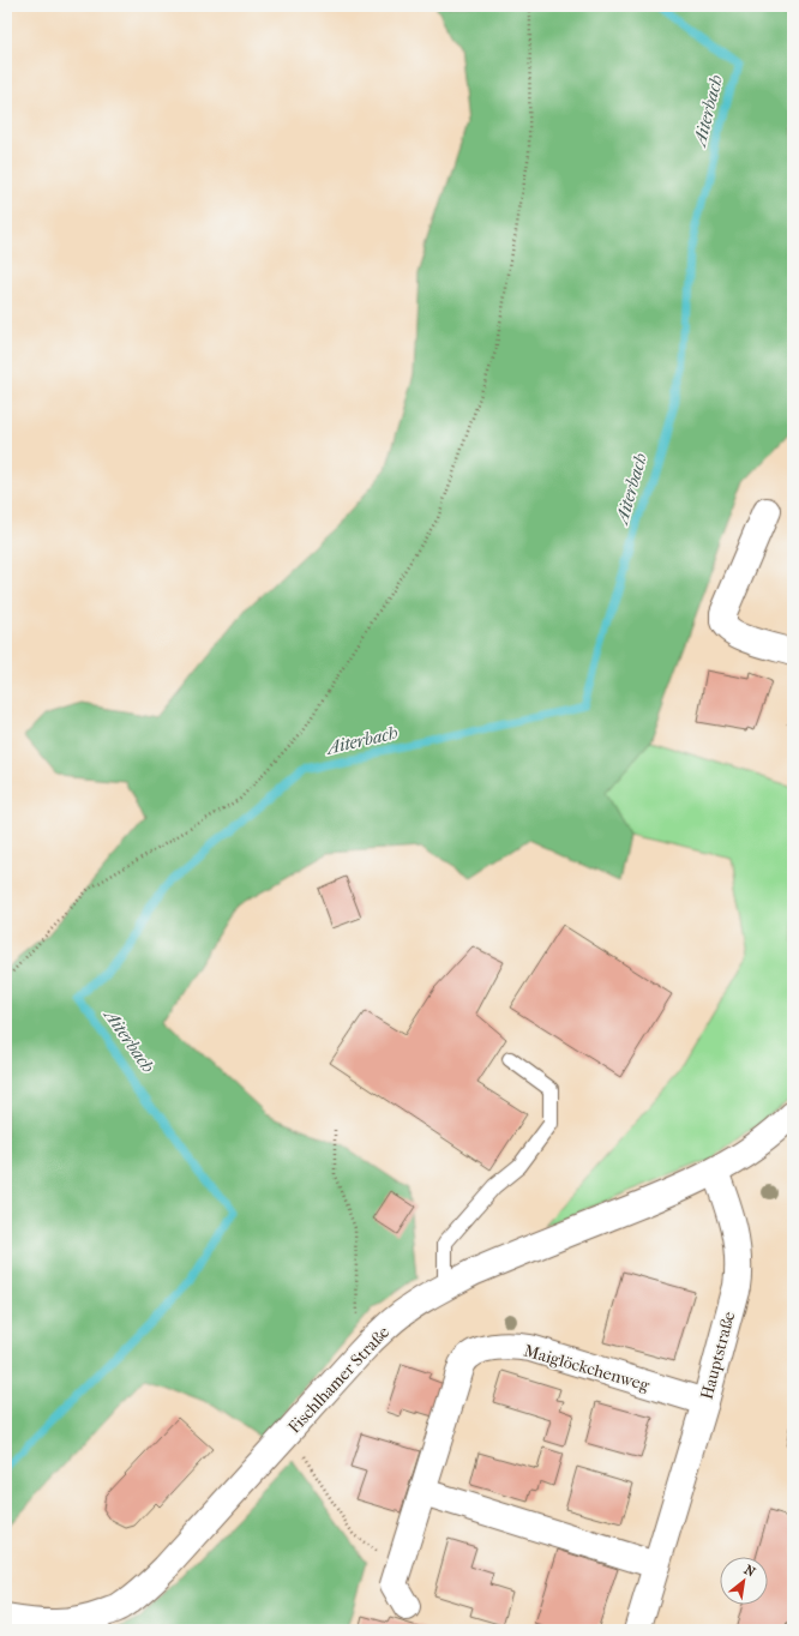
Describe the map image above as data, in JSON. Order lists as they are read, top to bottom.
{
  "streets": {
    "street": ["Hauptstraße", "Maiglöckchenweg", "Fischlhamer Straße"]
  },
  "crossings": [
    ["Hauptstraße", "Maiglöckchenweg"],
    ["Hauptstraße", "Fischlhamer Straße"]
  ],
  "water": ["Aiterbach"],
  "north": "top right"
}
